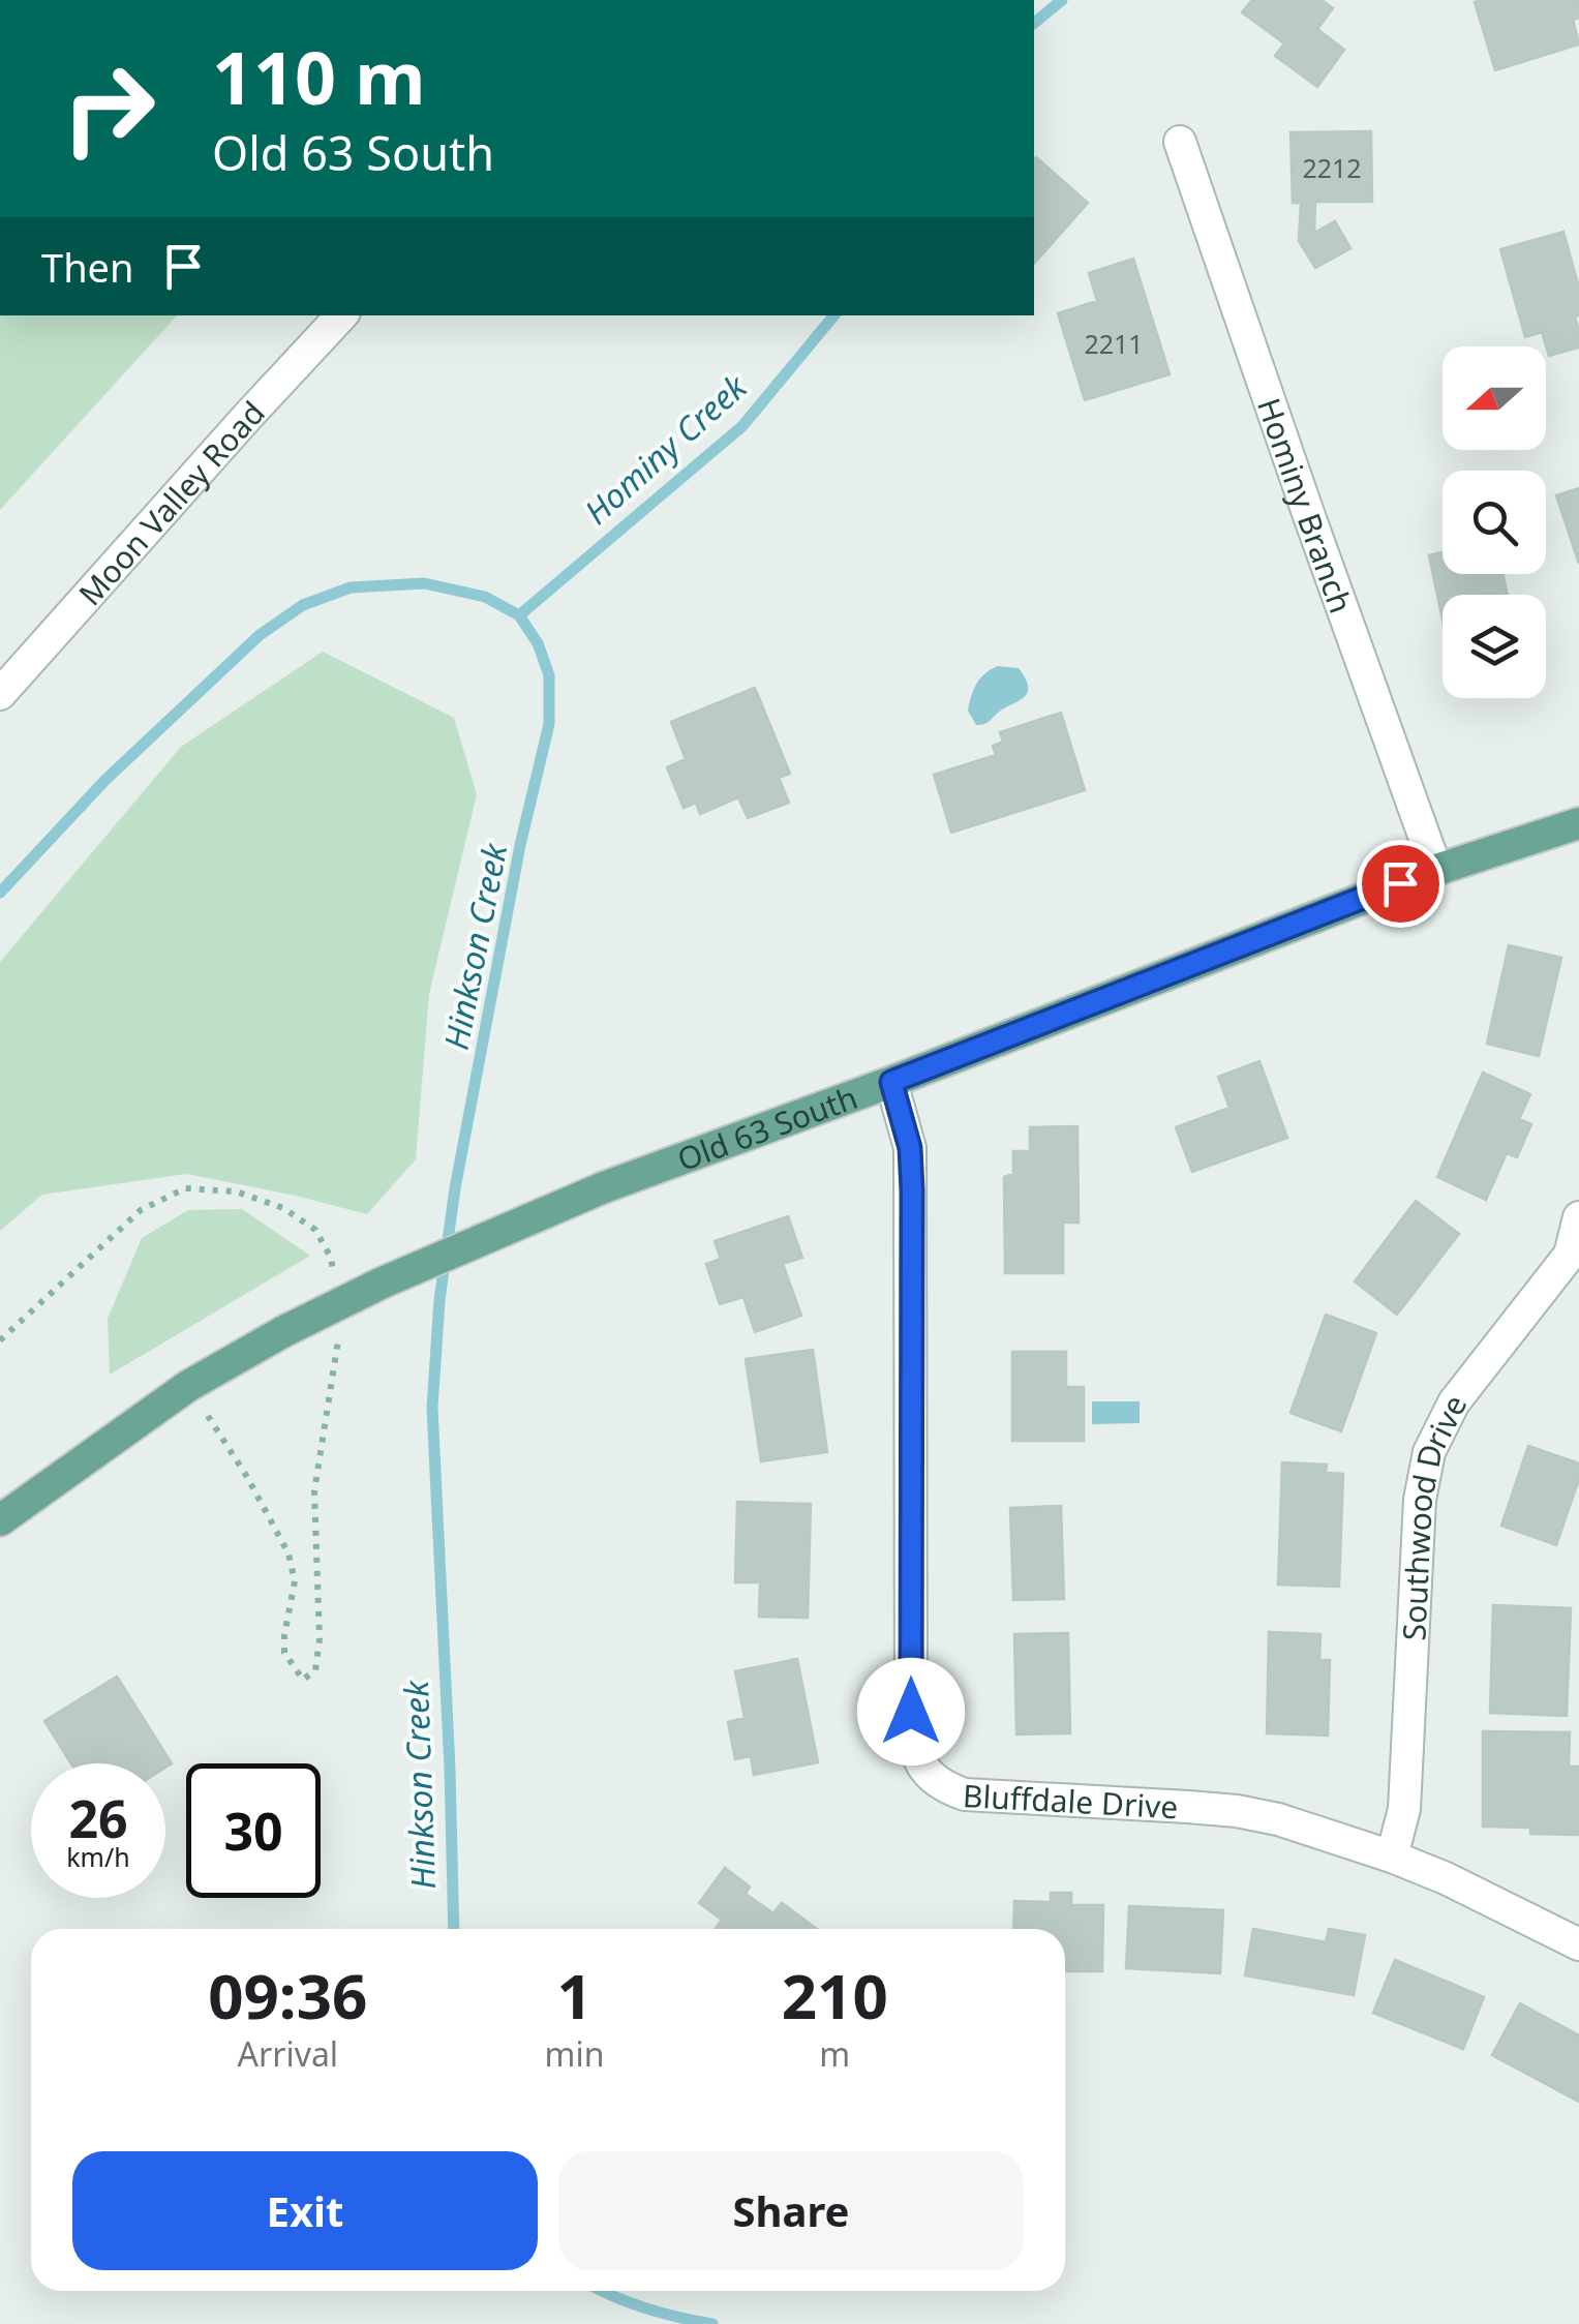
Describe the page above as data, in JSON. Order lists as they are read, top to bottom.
{
  "streets": {
    "main road": ["Old 63 South"],
    "street": [
      "Moon Valley Road",
      "Hominy Branch",
      "Southwood Drive",
      "Bluffdale Drive"
    ]
  },
  "crossings": [
    ["Hominy Branch", "Old 63 South"],
    ["Old 63 South", "Bluffdale Drive"],
    ["Southwood Drive", "Bluffdale Drive"]
  ],
  "water": ["Hominy Creek", "Hinkson Creek"],
  "house_numbers": ["2212", "2211"],
  "north": "left",
  "page": {
    "turn": ["110 m", "Old 63 South"],
    "then": "Then",
    "speed": "26 km/h",
    "limit": "30",
    "eta": [
      "09:36",
      "Arrival",
      "1",
      "min",
      "210",
      "m"
    ],
    "buttons": ["Exit", "Share"]
  }
}
